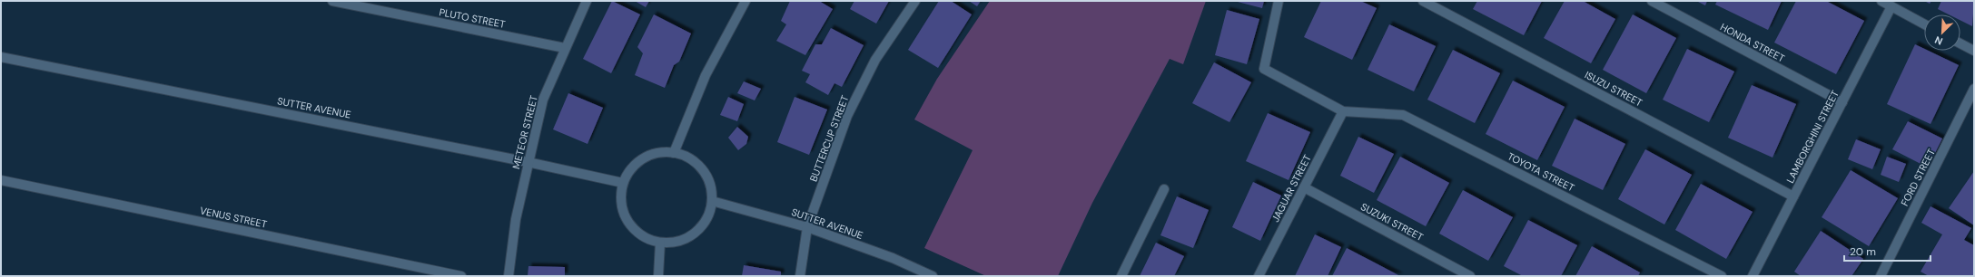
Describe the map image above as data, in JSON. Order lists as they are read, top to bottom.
{
  "streets": {
    "street": [
      "PLUTO STREET",
      "HONDA STREET",
      "ISUZU STREET",
      "SUTTER AVENUE",
      "METEOR STREET",
      "LAMBORGHINI STREET",
      "BUTTERCUP STREET",
      "TOYOTA STREET",
      "FORD STREET",
      "JAGUAR STREET",
      "VENUS STREET",
      "SUZUKI STREET"
    ]
  },
  "crossings": [
    ["PLUTO STREET", "METEOR STREET"],
    ["HONDA STREET", "LAMBORGHINI STREET"],
    ["ISUZU STREET", "LAMBORGHINI STREET"],
    ["SUTTER AVENUE", "METEOR STREET"],
    ["SUTTER AVENUE", "BUTTERCUP STREET"],
    ["TOYOTA STREET", "JAGUAR STREET"],
    ["JAGUAR STREET", "SUZUKI STREET"]
  ],
  "scale_bar": "20 m",
  "north": "bottom left"
}
